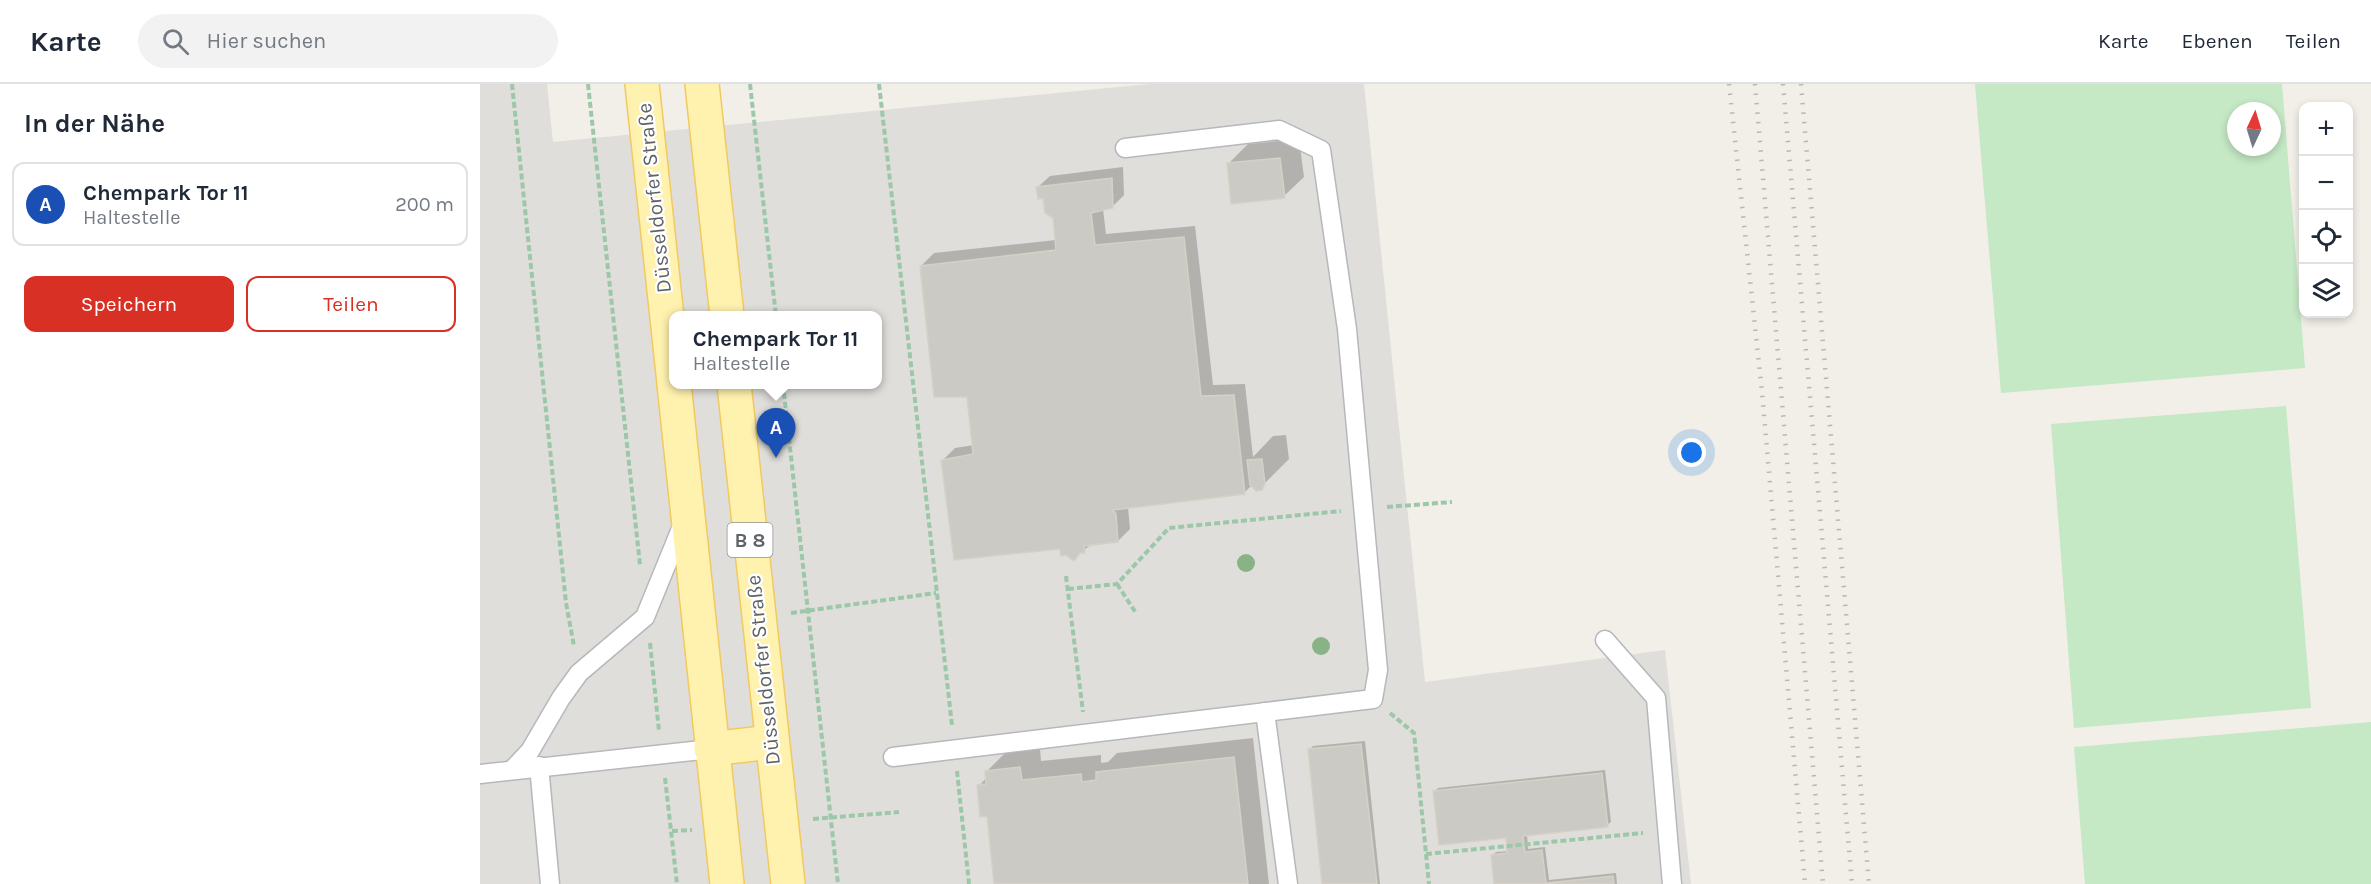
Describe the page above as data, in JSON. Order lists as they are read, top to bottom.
{
  "streets": {
    "main road": ["Düsseldorfer Straße", "B 8"]
  },
  "north": "top",
  "page": {
    "header": "Karte",
    "search": "Hier suchen",
    "nav": ["Karte", "Ebenen", "Teilen"],
    "heading": "In der Nähe",
    "map_buttons": ["+", "−"],
    "list": [
      {
        "mark": "A",
        "name": "Chempark Tor 11",
        "note": "Haltestelle",
        "value": "200 m"
      }
    ],
    "buttons": ["Speichern", "Teilen"],
    "popup": ["Chempark Tor 11", "Haltestelle"],
    "pins": "A"
  }
}
